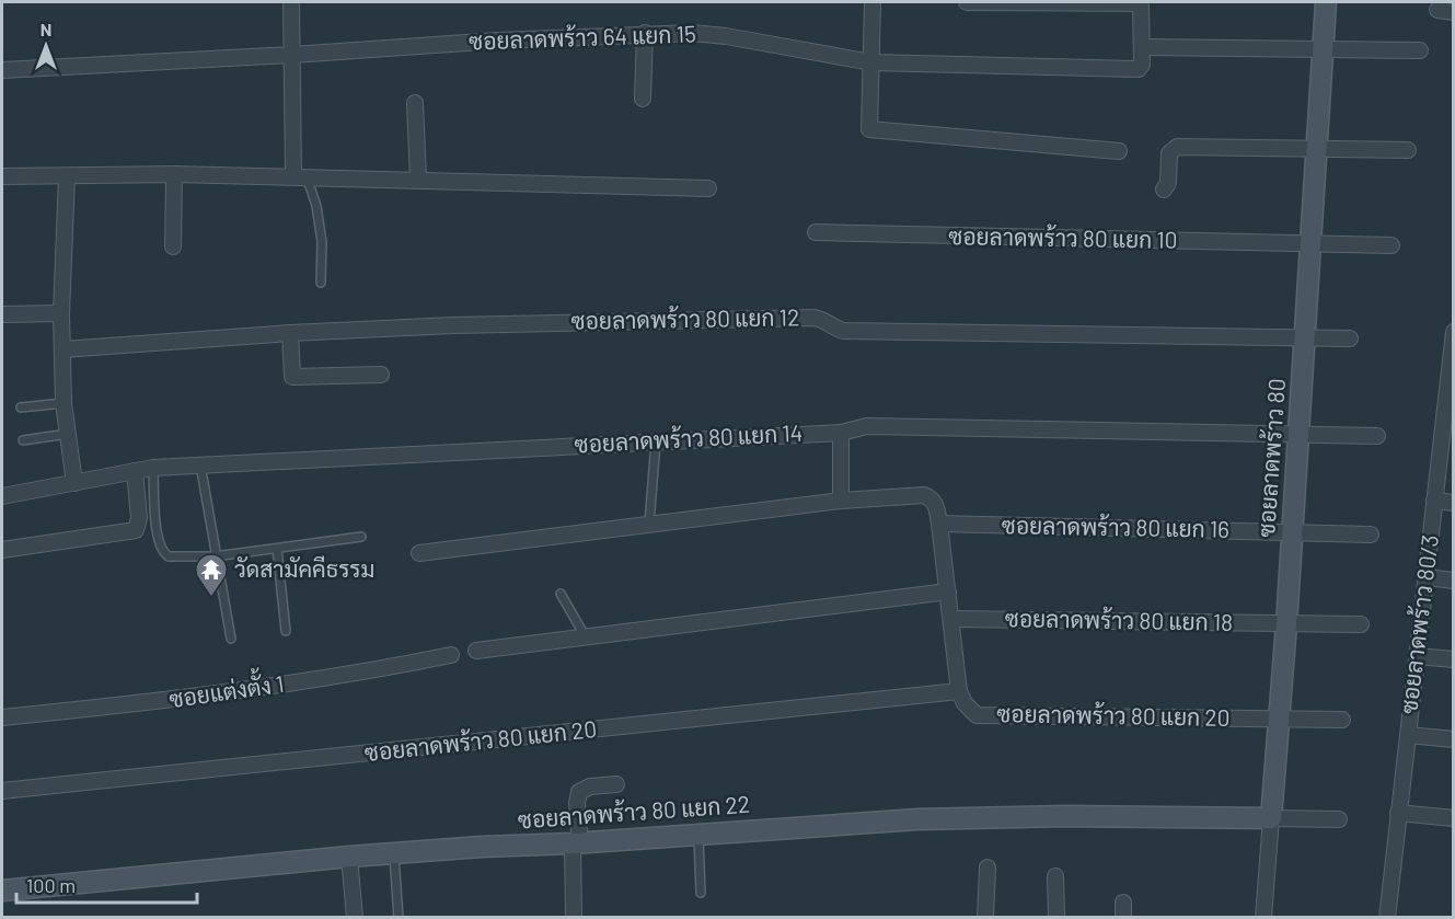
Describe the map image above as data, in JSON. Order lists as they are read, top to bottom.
{
  "streets": {
    "street": [
      "ซอยลาดพร้าว 64 แยก 15",
      "ซอยลาดพร้าว 80 แยก 10",
      "ซอยลาดพร้าว 80 แยก 12",
      "ซอยลาดพร้าว 80 แยก 14",
      "ซอยลาดพร้าว 80",
      "ซอยลาดพร้าว 80 แยก 16",
      "ซอยลาดพร้าว 80 แยก 18",
      "ซอยลาดพร้าว 80/3",
      "ซอยแต่งตั้ง 1",
      "ซอยลาดพร้าว 80 แยก 20",
      "ซอยลาดพร้าว 80 แยก 22"
    ]
  },
  "crossings": [
    ["ซอยลาดพร้าว 80 แยก 10", "ซอยลาดพร้าว 80"],
    ["ซอยลาดพร้าว 80 แยก 12", "ซอยลาดพร้าว 80"],
    ["ซอยลาดพร้าว 80 แยก 14", "ซอยลาดพร้าว 80"],
    ["ซอยลาดพร้าว 80", "ซอยลาดพร้าว 80 แยก 16"],
    ["ซอยลาดพร้าว 80", "ซอยลาดพร้าว 80 แยก 18"],
    ["ซอยลาดพร้าว 80", "ซอยลาดพร้าว 80 แยก 20"],
    ["ซอยลาดพร้าว 80", "ซอยลาดพร้าว 80 แยก 22"]
  ],
  "places": {
    "temple": ["วัดสามัคคีธรรม"]
  },
  "scale_bar": "100 m",
  "north": "top"
}
